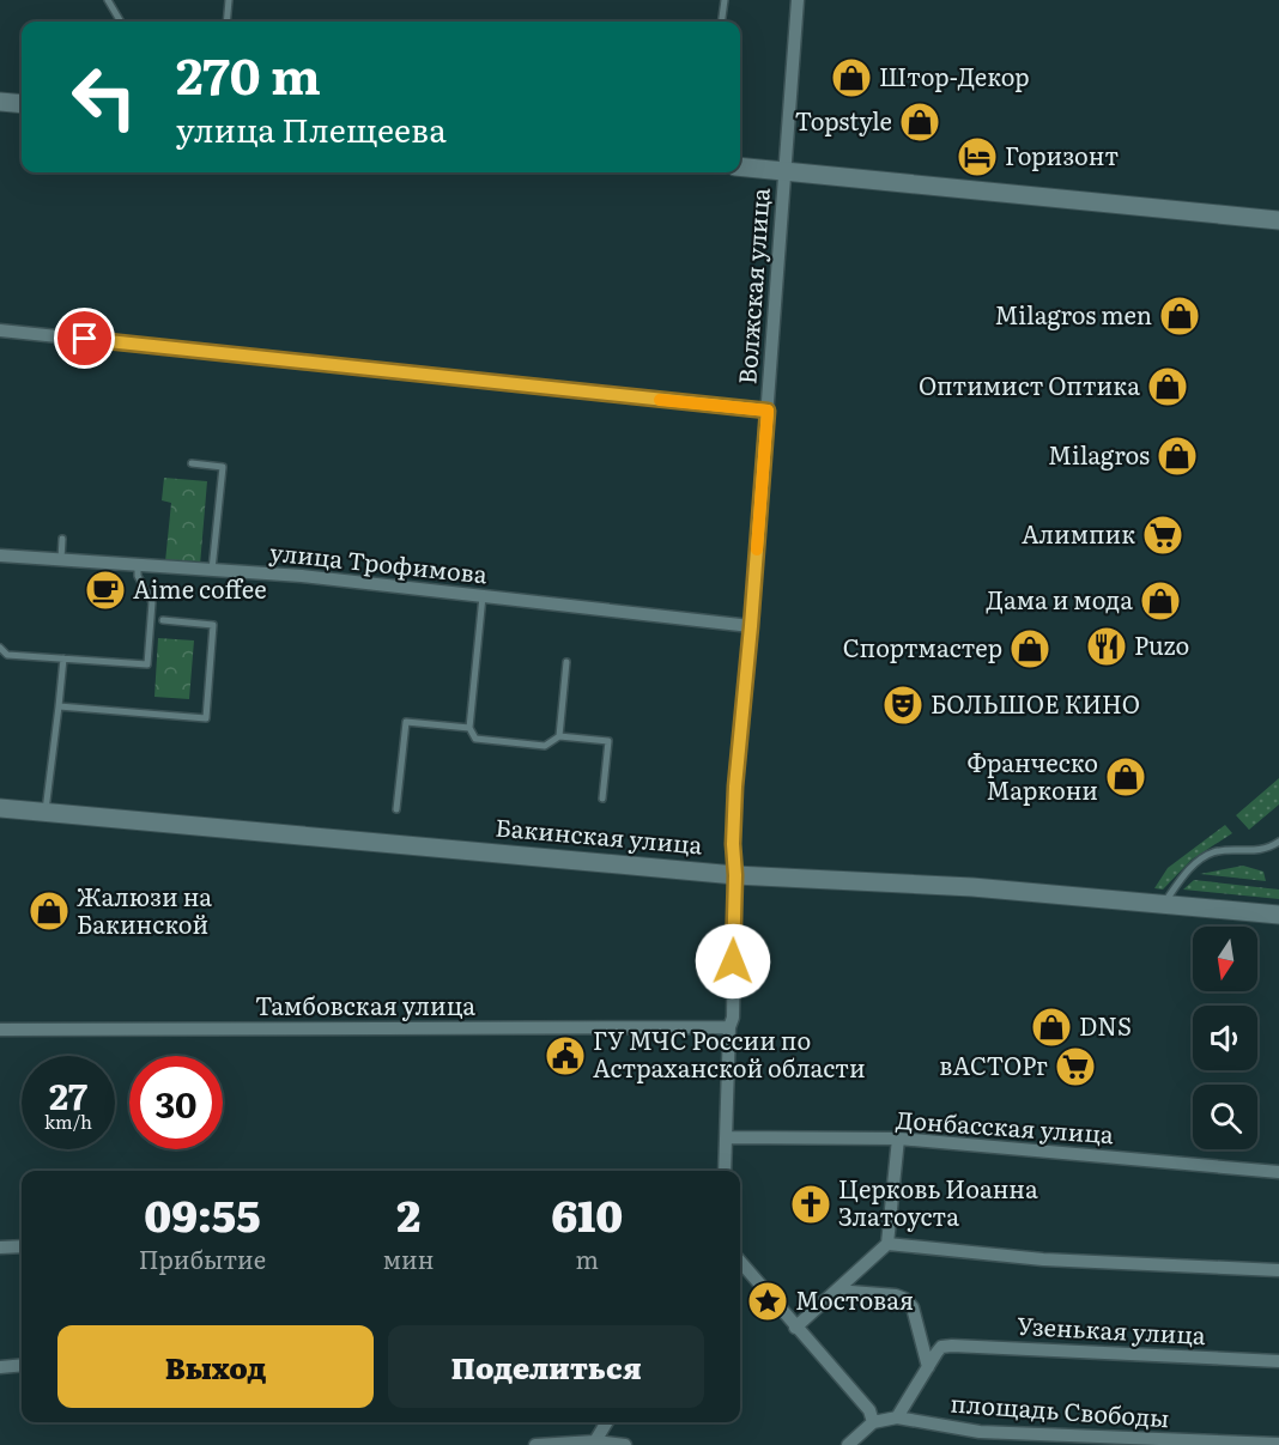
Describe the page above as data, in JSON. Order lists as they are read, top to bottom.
{
  "streets": {
    "main road": ["Бакинская улица"],
    "street": [
      "Волжская улица",
      "улица Трофимова",
      "Тамбовская улица",
      "Донбасская улица",
      "Узенькая улица",
      "площадь Свободы"
    ]
  },
  "crossings": [
    ["Волжская улица", "улица Трофимова"],
    ["Волжская улица", "Бакинская улица"],
    ["Волжская улица", "Тамбовская улица"],
    ["Волжская улица", "Донбасская улица"]
  ],
  "places": {
    "shop": [
      "Штор-Декор",
      "Topstyle",
      "Milagros men",
      "Оптимист Оптика",
      "Milagros",
      "Дама и мода",
      "Спортмастер",
      "Франческо Маркони",
      "Жалюзи на Бакинской",
      "DNS"
    ],
    "hotel": ["Горизонт"],
    "supermarket": ["Алимпик", "вАСТОРг"],
    "cafe": ["Aime coffee"],
    "restaurant": ["Puzo"],
    "theatre": ["БОЛЬШОЕ КИНО"],
    "public building": ["ГУ МЧС России по Астраханской области"],
    "church": ["Церковь Иоанна Златоуста"],
    "place": ["Мостовая"]
  },
  "north": "bottom",
  "page": {
    "turn": ["270 m", "улица Плещеева"],
    "speed": "27 km/h",
    "limit": "30",
    "eta": [
      "09:55",
      "Прибытие",
      "2",
      "мин",
      "610",
      "m"
    ],
    "buttons": ["Выход", "Поделиться"]
  }
}
